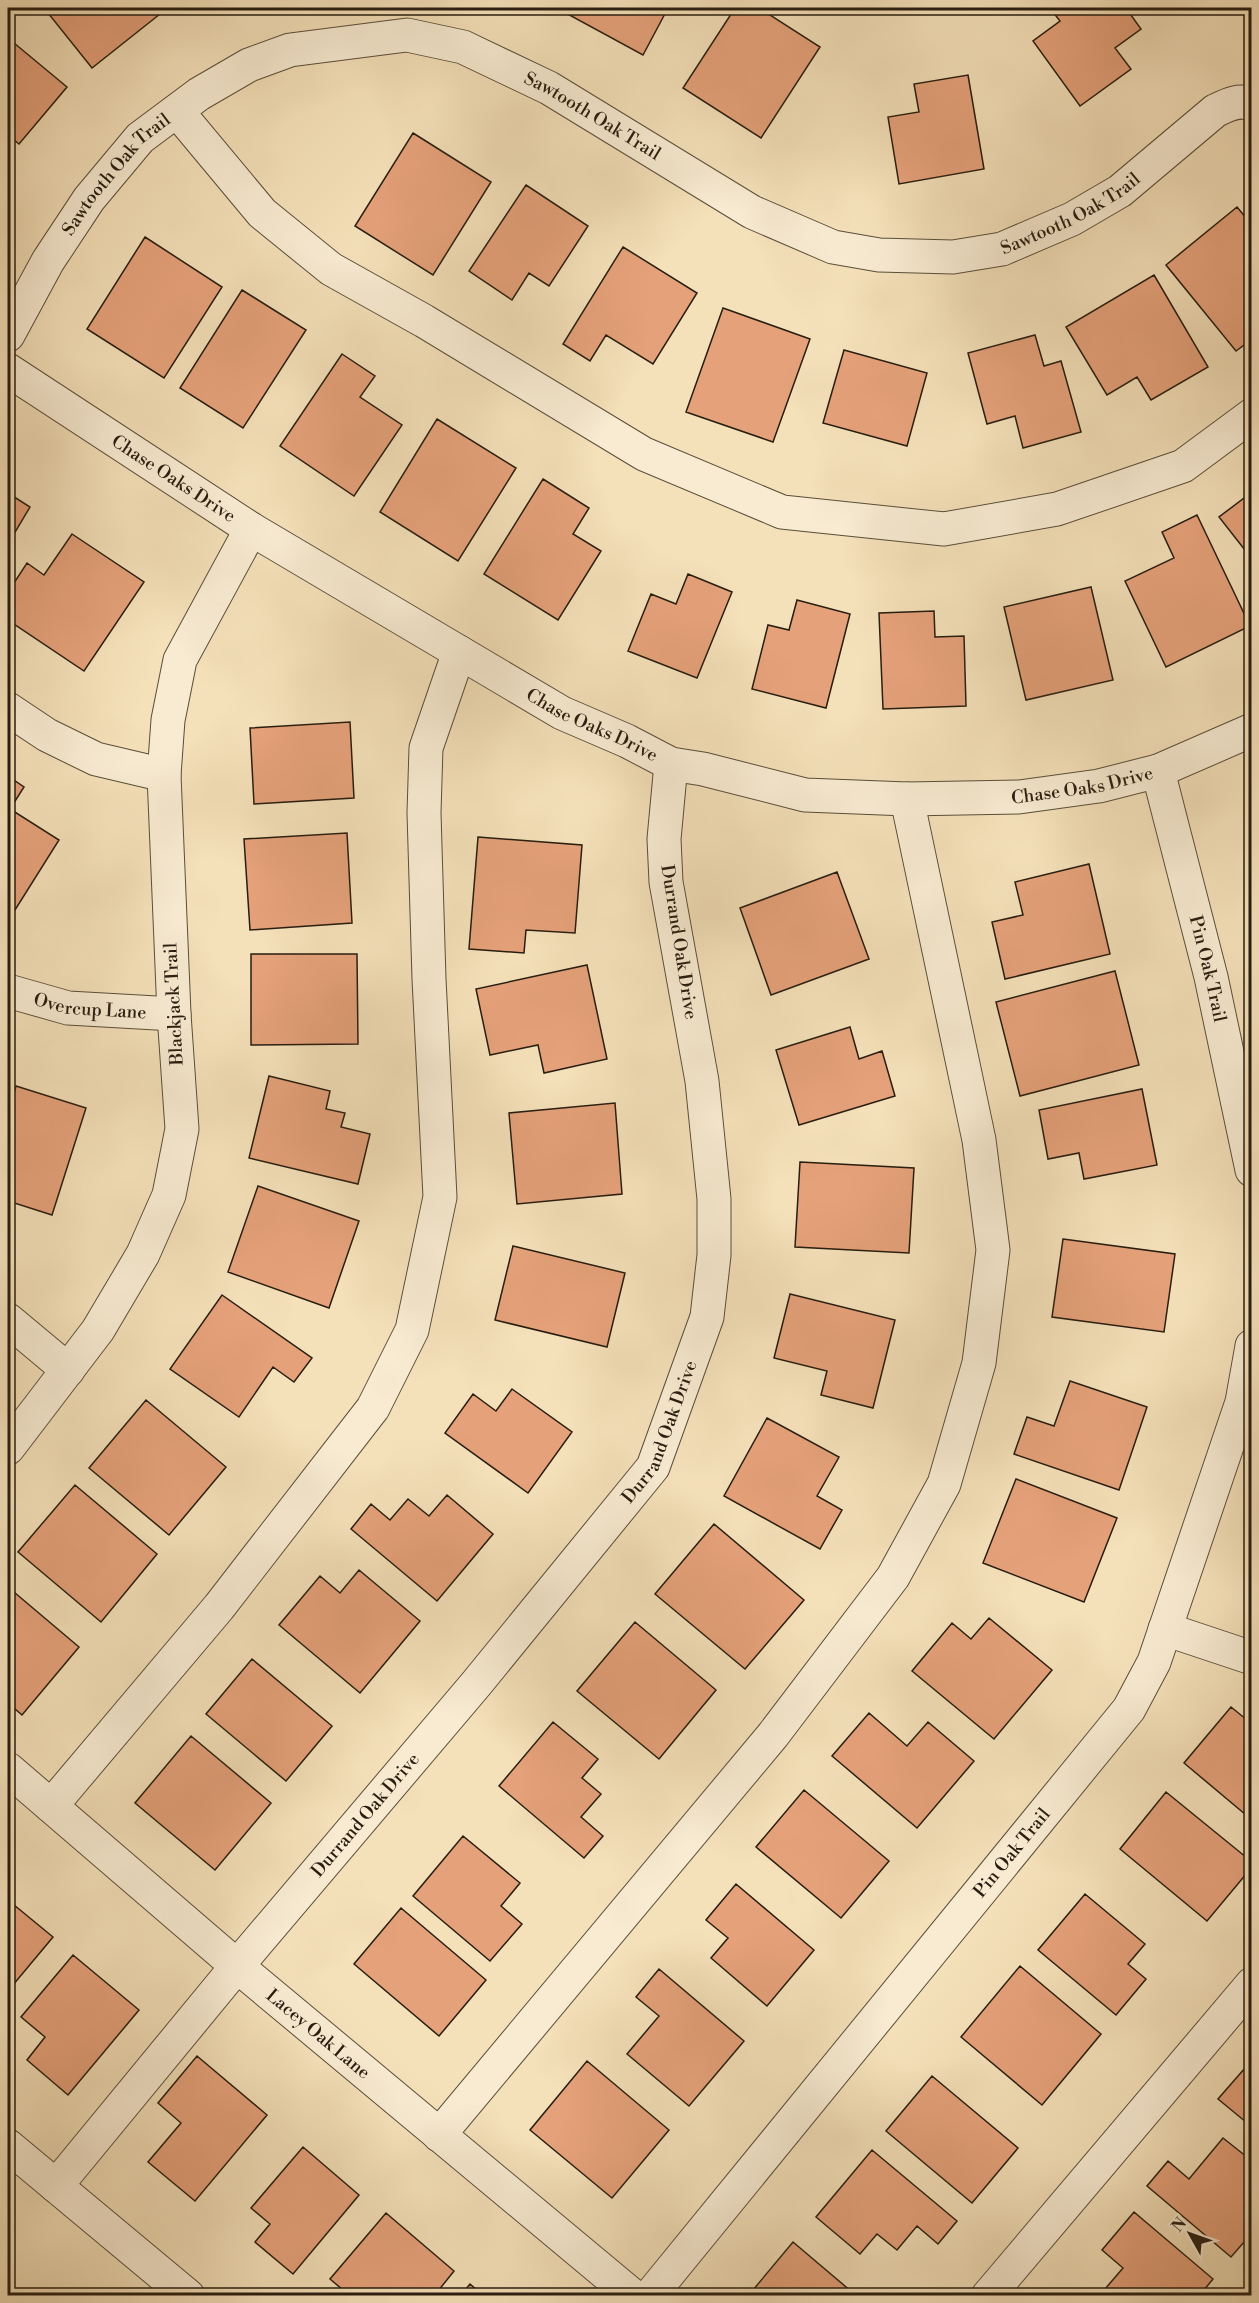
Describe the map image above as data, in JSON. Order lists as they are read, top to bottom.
{
  "streets": {
    "street": [
      "Sawtooth Oak Trail",
      "Chase Oaks Drive",
      "Durrand Oak Drive",
      "Pin Oak Trail",
      "Blackjack Trail",
      "Overcup Lane",
      "Lacey Oak Lane"
    ]
  },
  "crossings": [
    ["Chase Oaks Drive", "Durrand Oak Drive"],
    ["Chase Oaks Drive", "Pin Oak Trail"],
    ["Chase Oaks Drive", "Blackjack Trail"],
    ["Durrand Oak Drive", "Lacey Oak Lane"],
    ["Blackjack Trail", "Overcup Lane"]
  ],
  "north": "top left"
}
